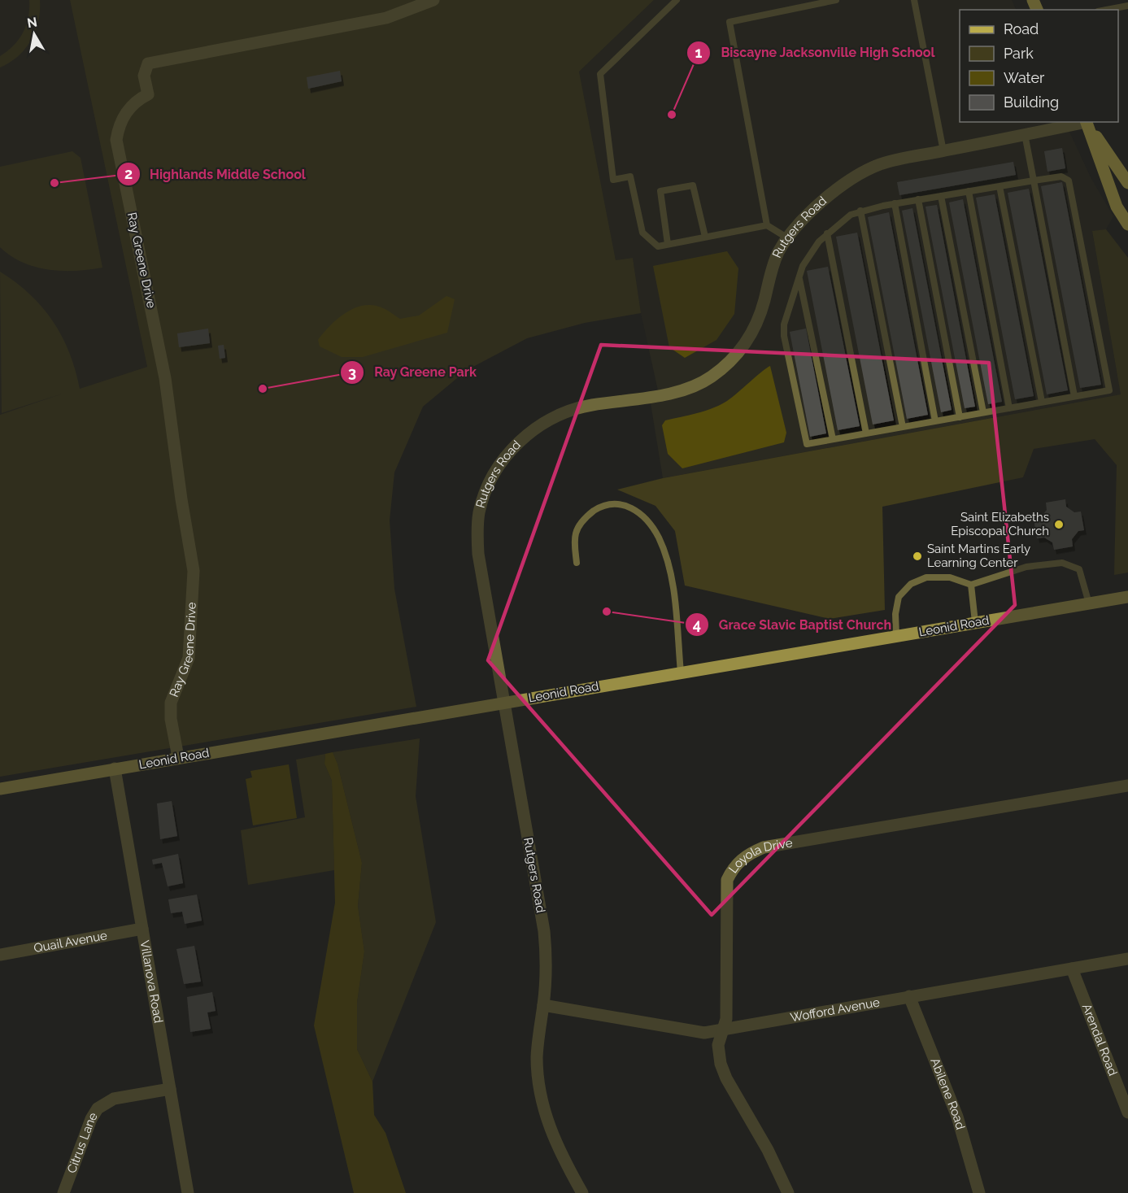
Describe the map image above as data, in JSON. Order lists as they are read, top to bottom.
{
  "streets": {
    "street": [
      "Rutgers Road",
      "Ray Greene Drive",
      "Leonid Road",
      "Loyola Drive",
      "Quail Avenue",
      "Villanova Road",
      "Wofford Avenue",
      "Arendal Road",
      "Abilene Road",
      "Citrus Lane"
    ]
  },
  "crossings": [
    ["Rutgers Road", "Leonid Road"],
    ["Rutgers Road", "Wofford Avenue"],
    ["Ray Greene Drive", "Leonid Road"],
    ["Leonid Road", "Villanova Road"],
    ["Loyola Drive", "Wofford Avenue"],
    ["Quail Avenue", "Villanova Road"],
    ["Villanova Road", "Citrus Lane"],
    ["Wofford Avenue", "Arendal Road"],
    ["Wofford Avenue", "Abilene Road"]
  ],
  "places": [
    "Biscayne Jacksonville High School",
    "Highlands Middle School",
    "Ray Greene Park",
    "Saint Elizabeths Episcopal Church",
    "Saint Martins Early Learning Center",
    "Grace Slavic Baptist Church"
  ],
  "legend": [
    "Road",
    "Park",
    "Water",
    "Building"
  ],
  "north": "top"
}
